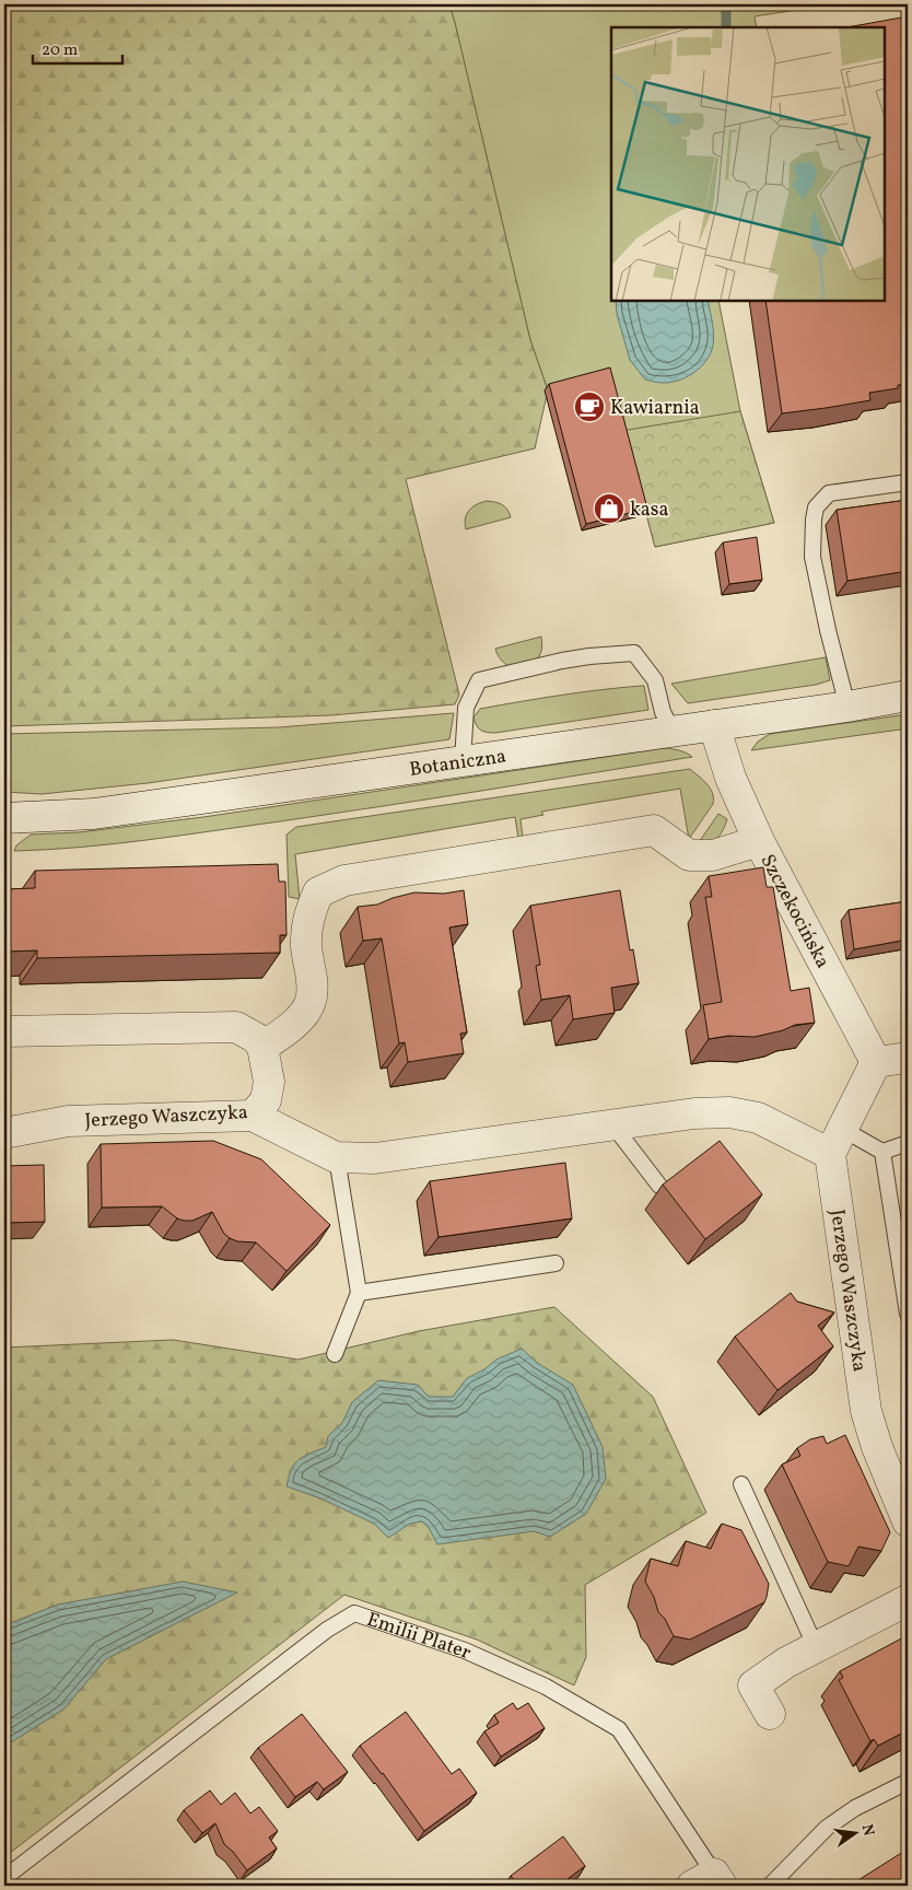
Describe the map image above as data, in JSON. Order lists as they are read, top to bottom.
{
  "streets": {
    "street": ["Botaniczna", "Szczekocińska", "Jerzego Waszczyka"],
    "lane": ["Emilii Plater"]
  },
  "crossings": [
    ["Botaniczna", "Szczekocińska"]
  ],
  "places": {
    "cafe": ["Kawiarnia"],
    "shop": ["kasa"]
  },
  "scale_bar": "20 m",
  "north": "right"
}
